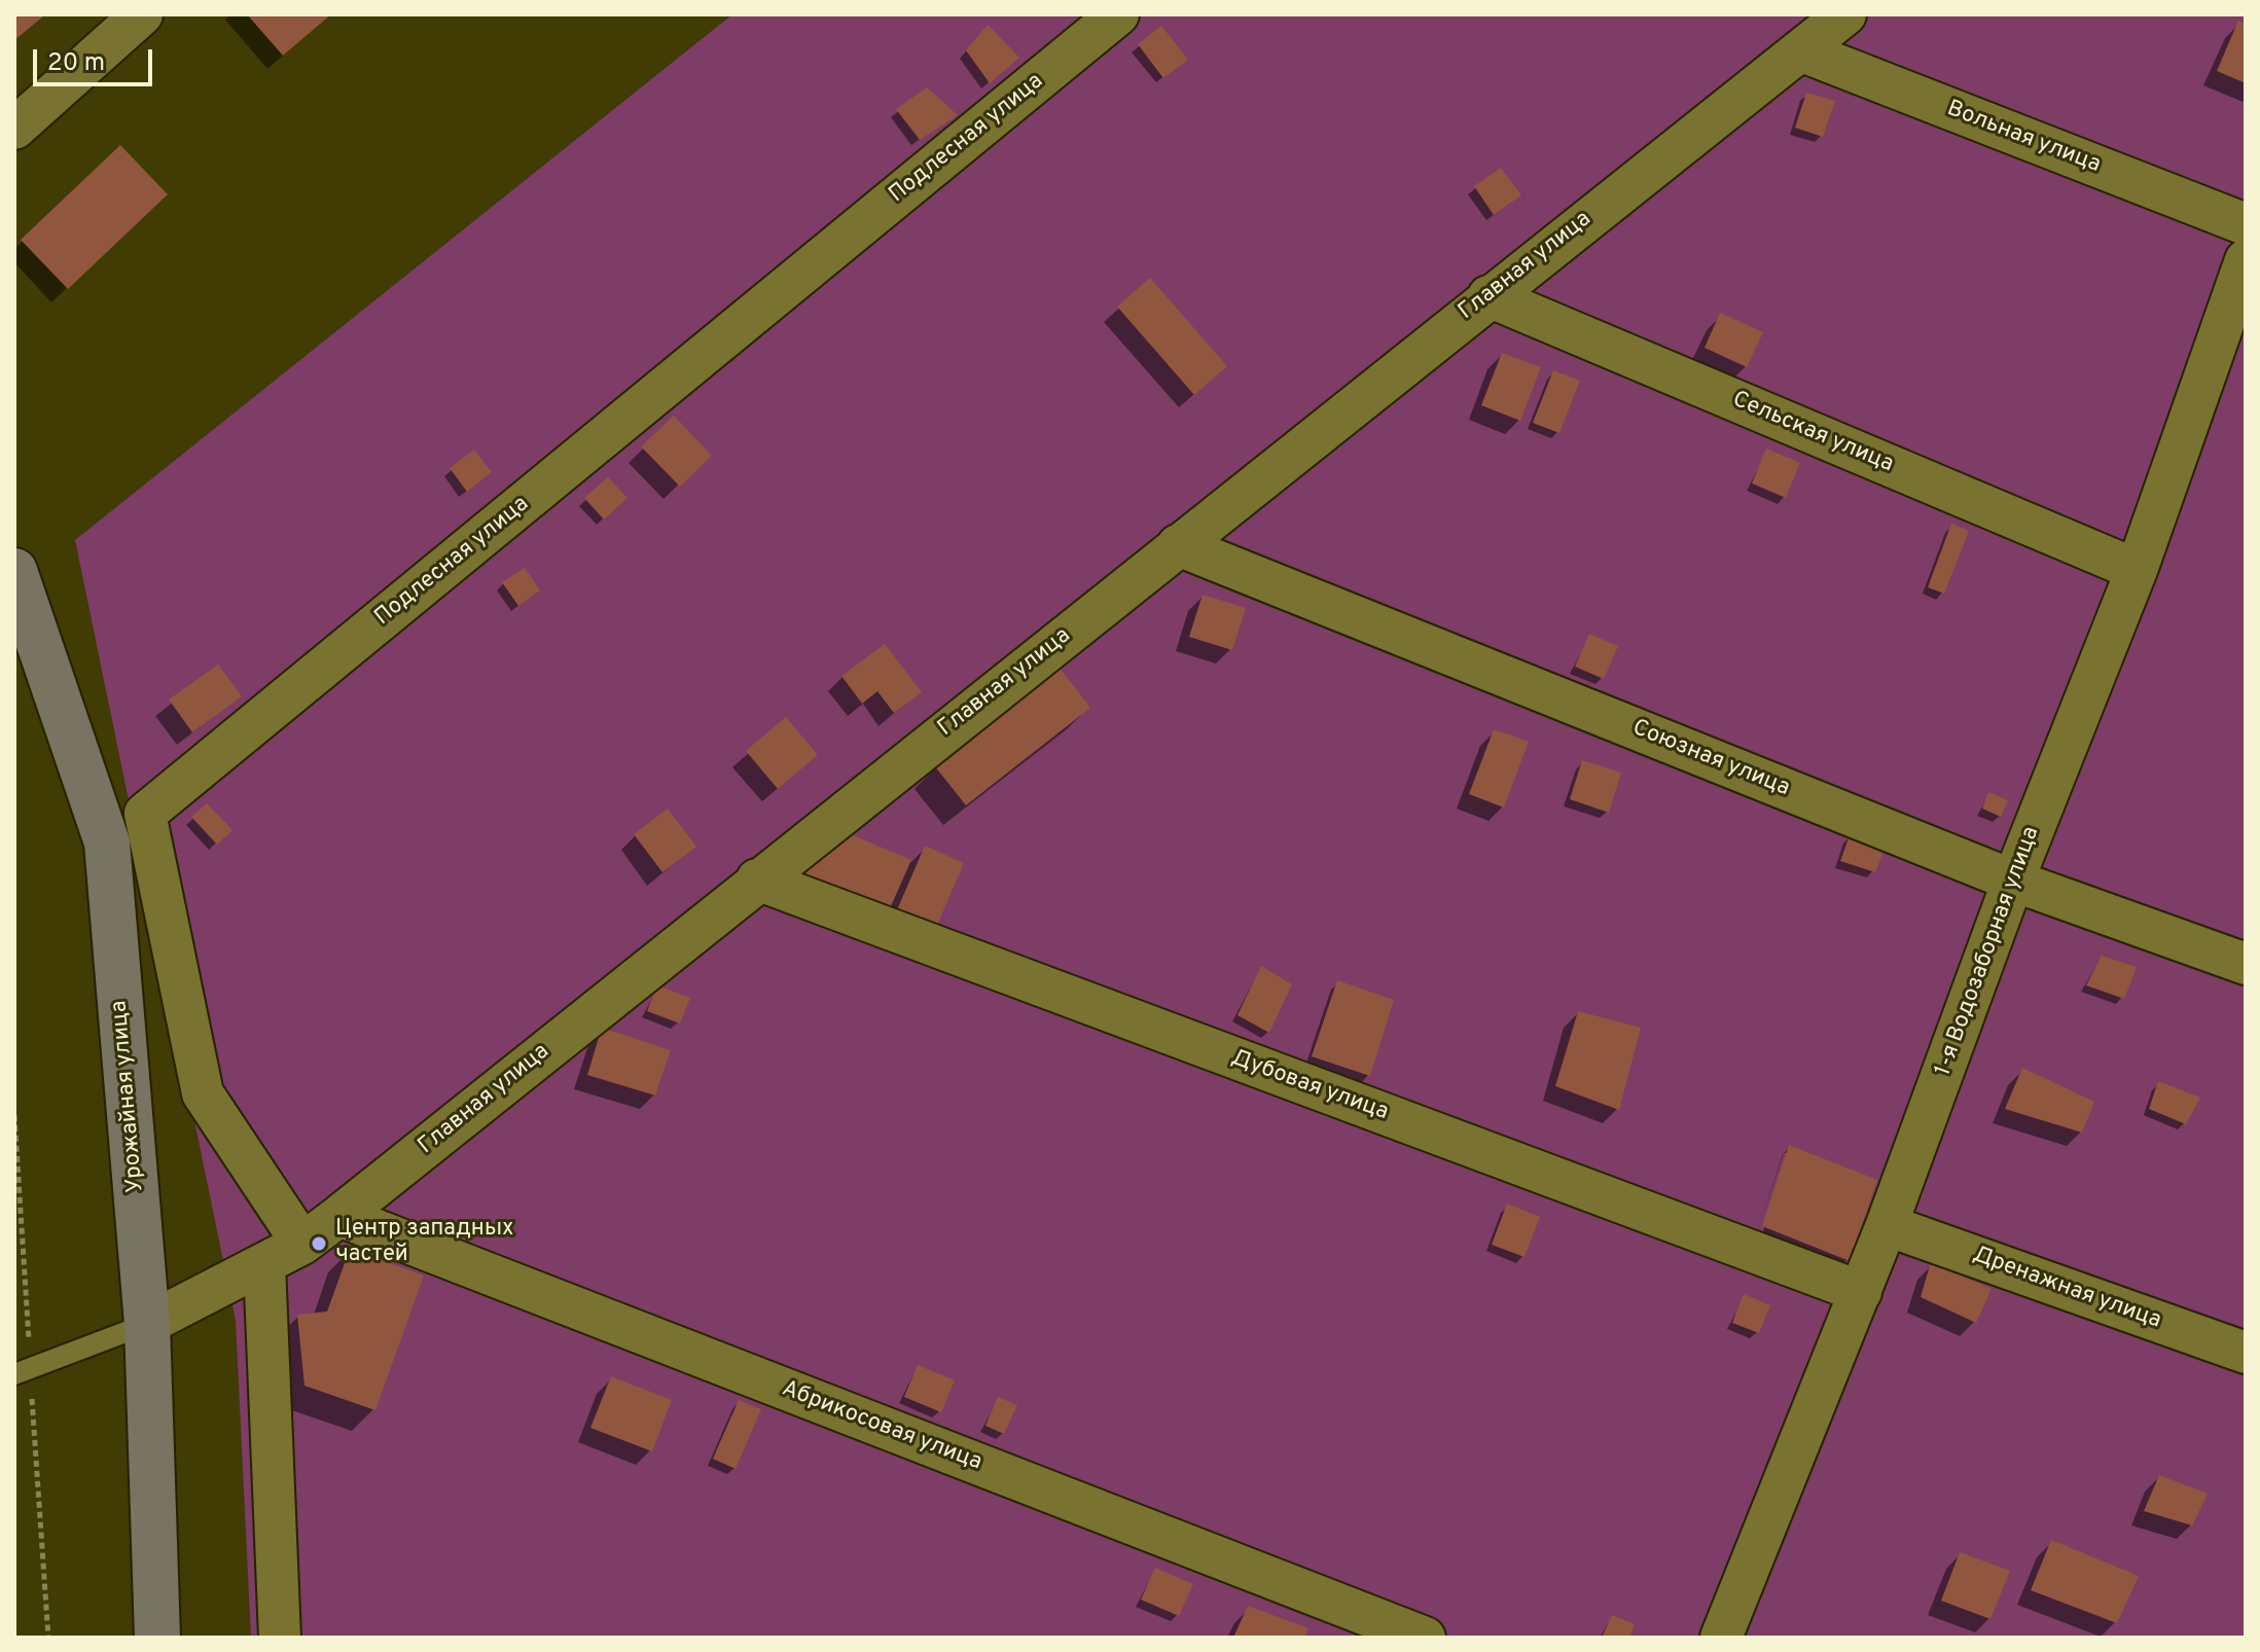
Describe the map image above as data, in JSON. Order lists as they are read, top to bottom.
{
  "streets": {
    "main road": ["Урожайная улица"],
    "street": [
      "Вольная улица",
      "Подлесная улица",
      "Главная улица",
      "Сельская улица",
      "Союзная улица",
      "1-я Водозаборная улица",
      "Дубовая улица",
      "Дренажная улица",
      "Абрикосовая улица"
    ]
  },
  "crossings": [
    ["Вольная улица", "Главная улица"],
    ["Подлесная улица", "Главная улица"],
    ["Главная улица", "Сельская улица"],
    ["Главная улица", "Союзная улица"],
    ["Главная улица", "Дубовая улица"],
    ["Главная улица", "Урожайная улица"],
    ["Главная улица", "Абрикосовая улица"],
    ["Сельская улица", "1-я Водозаборная улица"],
    ["Союзная улица", "1-я Водозаборная улица"],
    ["1-я Водозаборная улица", "Дубовая улица"],
    ["1-я Водозаборная улица", "Дренажная улица"]
  ],
  "places": ["Центр западных частей"],
  "scale_bar": "20 m"
}
